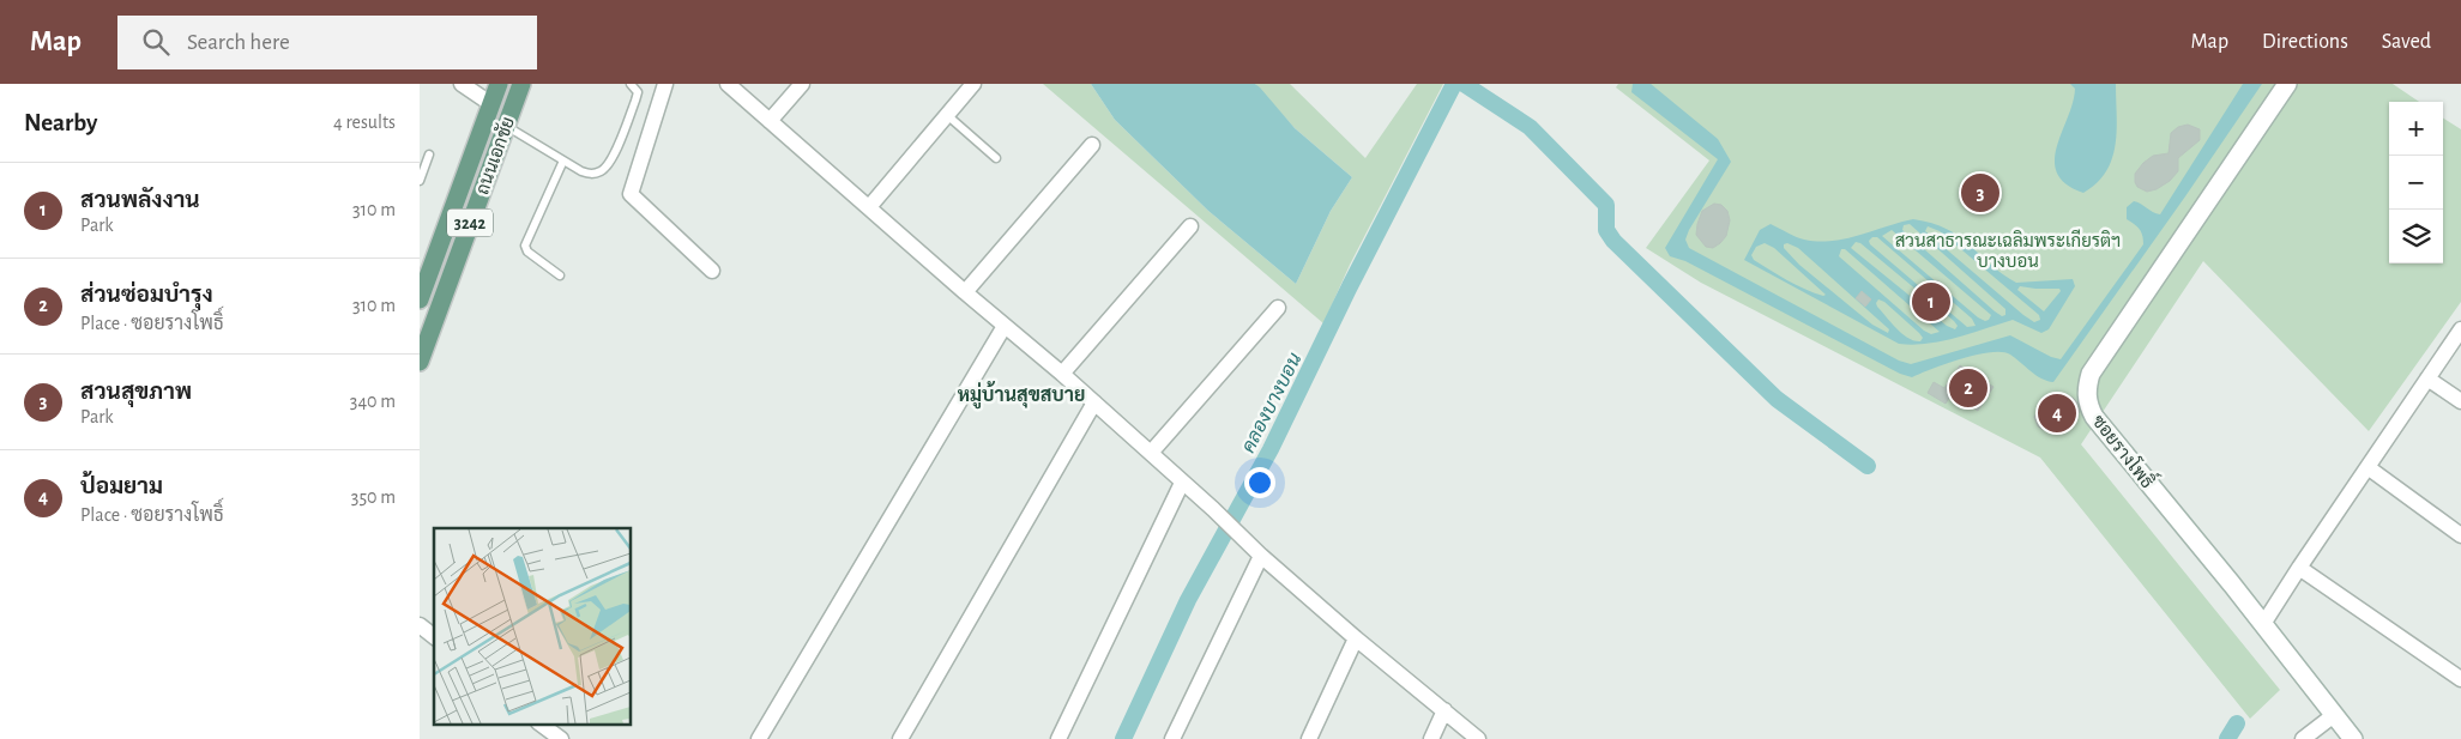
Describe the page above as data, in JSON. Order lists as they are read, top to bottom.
{
  "streets": {
    "main road": ["ถนนเอกชัย", "3242"],
    "street": ["ซอยรางโพธิ์"]
  },
  "districts": ["หมู่บ้านสุขสบาย"],
  "water": ["คลองบางบอน"],
  "parks": ["สวนสาธารณะเฉลิมพระเกียรติฯ บางบอน"],
  "page": {
    "header": "Map",
    "search": "Search here",
    "nav": ["Map", "Directions", "Saved"],
    "heading": ["Nearby", "4 results"],
    "map_buttons": ["+", "−"],
    "list": [
      {
        "mark": "1",
        "name": "สวนพลังงาน",
        "note": "Park",
        "value": "310 m"
      },
      {
        "mark": "2",
        "name": "ส่วนซ่อมบำรุง",
        "note": "Place · ซอยรางโพธิ์",
        "value": "310 m"
      },
      {
        "mark": "3",
        "name": "สวนสุขภาพ",
        "note": "Park",
        "value": "340 m"
      },
      {
        "mark": "4",
        "name": "ป้อมยาม",
        "note": "Place · ซอยรางโพธิ์",
        "value": "350 m"
      }
    ],
    "pins": [
      "3",
      "1",
      "2",
      "4"
    ]
  }
}
